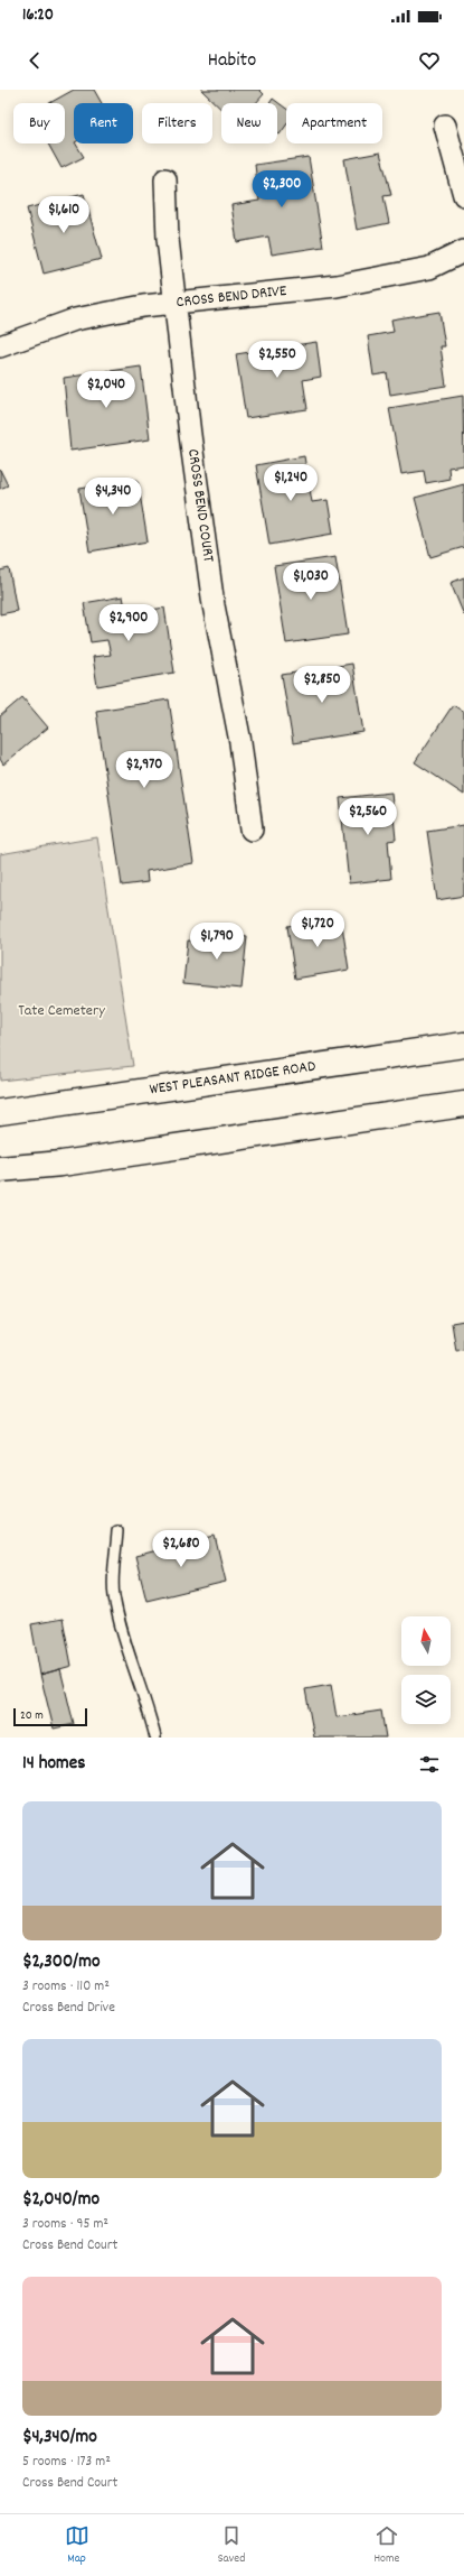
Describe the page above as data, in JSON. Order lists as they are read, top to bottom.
{
  "streets": {
    "main road": ["WEST PLEASANT RIDGE ROAD"],
    "street": ["CROSS BEND DRIVE", "CROSS BEND COURT"]
  },
  "crossings": [
    ["CROSS BEND DRIVE", "CROSS BEND COURT"]
  ],
  "parks": ["Tate Cemetery"],
  "scale_bar": "20 m",
  "north": "top",
  "page": {
    "status": "16:20",
    "header": "Habito",
    "chip": [
      "Buy",
      "Rent",
      "Filters",
      "New",
      "Apartment"
    ],
    "price": [
      "$2,300",
      "$1,610",
      "$2,550",
      "$2,040",
      "$1,240",
      "$4,340",
      "$1,030",
      "$2,900",
      "$2,850",
      "$2,970",
      "$2,560",
      "$1,720",
      "$1,790",
      "$2,680"
    ],
    "scale": "20 m",
    "heading": "14 homes",
    "list": [
      {
        "name": "$2,300/mo",
        "note": "3 rooms · 110 m² · Cross Bend Drive"
      },
      {
        "name": "$2,040/mo",
        "note": "3 rooms · 95 m² · Cross Bend Court"
      },
      {
        "name": "$4,340/mo",
        "note": "5 rooms · 173 m² · Cross Bend Court"
      }
    ],
    "tabs": ["Map", "Saved", "Home"]
  }
}
